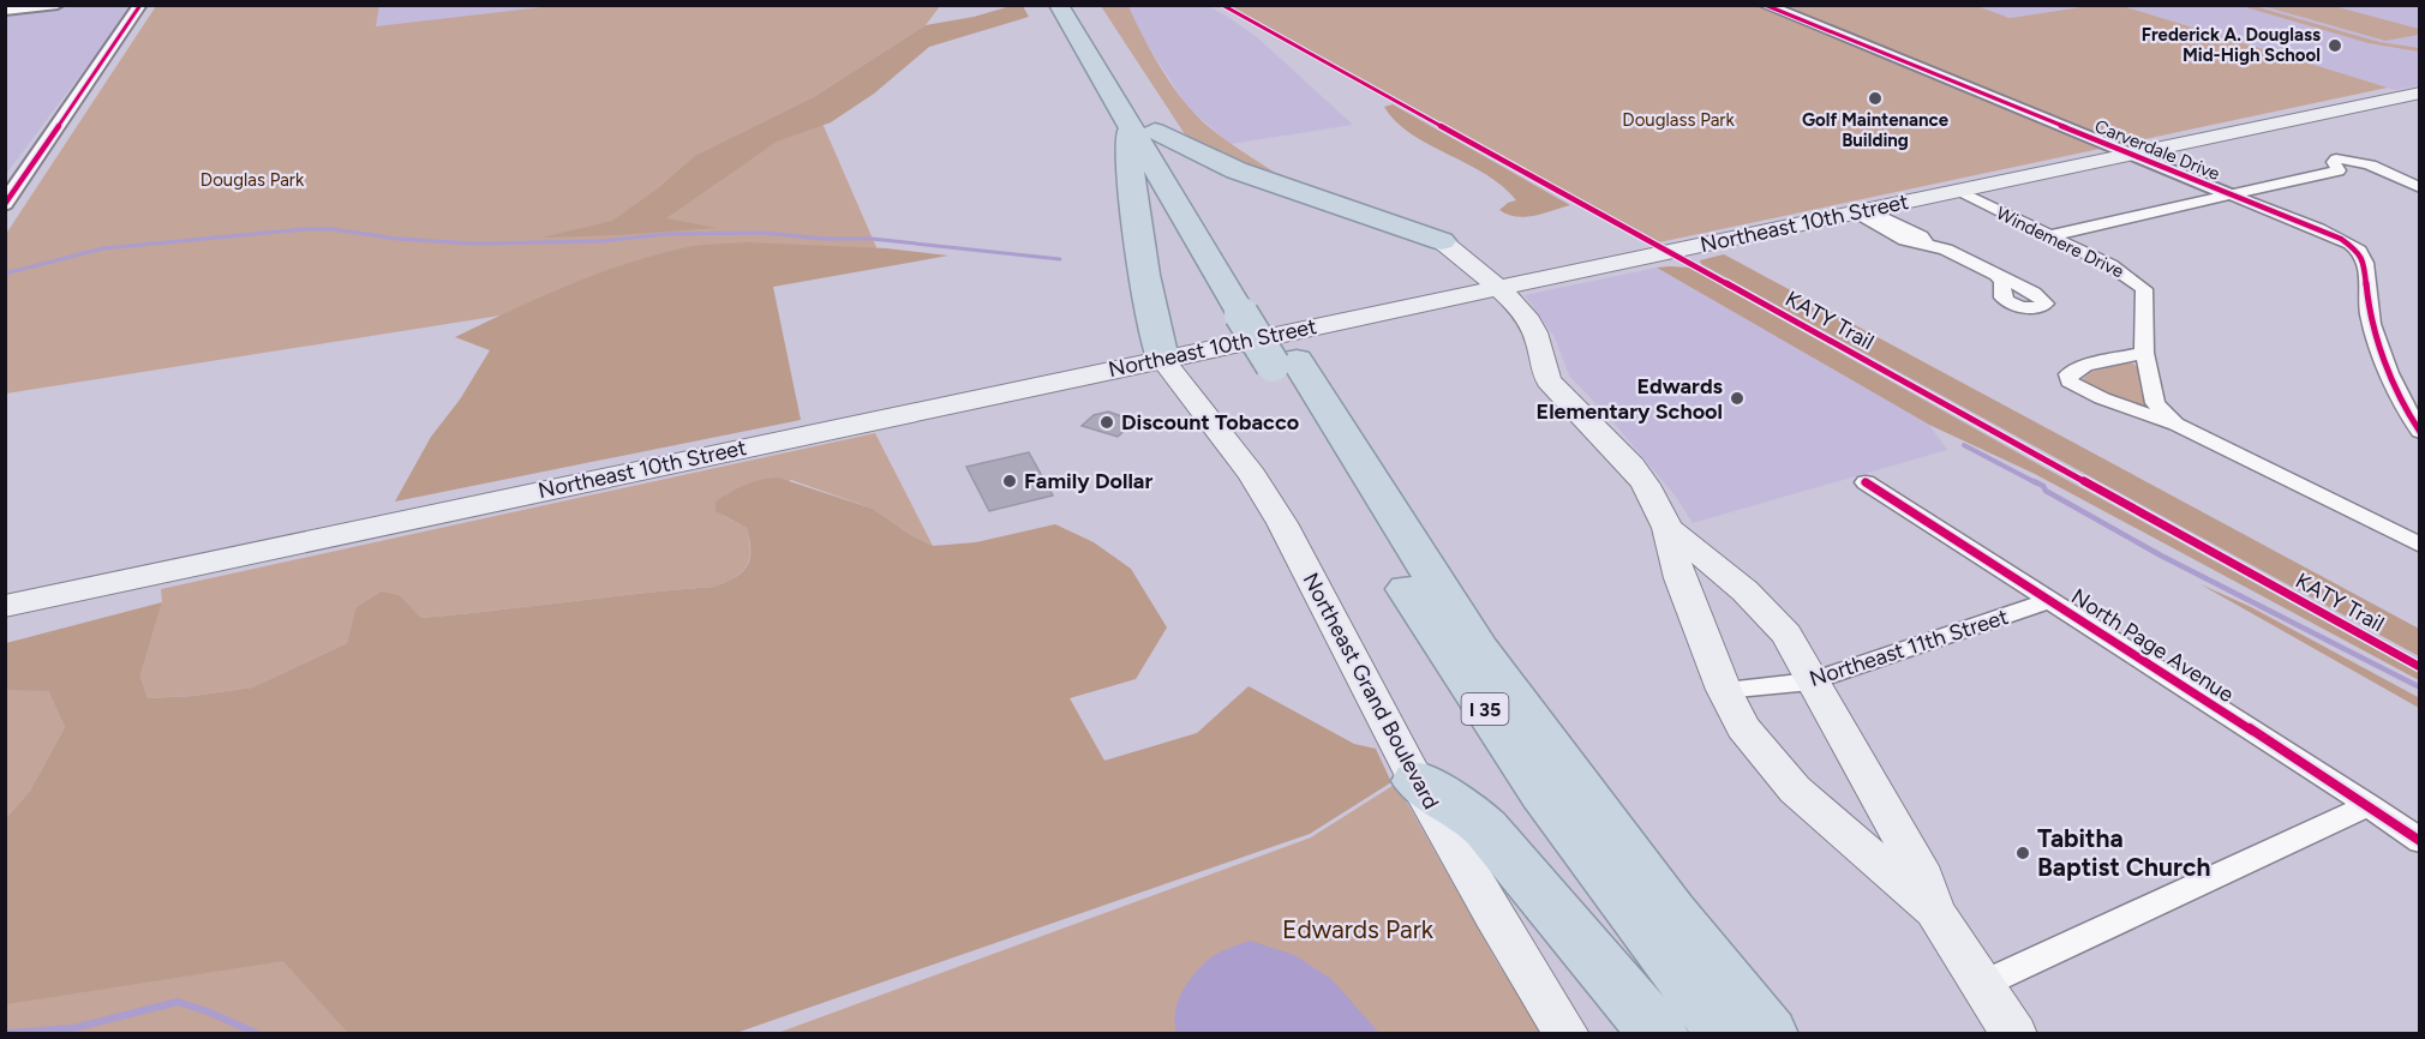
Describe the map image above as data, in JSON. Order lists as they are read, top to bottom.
{
  "streets": {
    "highway": ["I 35"],
    "main road": ["Northeast 10th Street", "Northeast Grand Boulevard"],
    "street": [
      "Carverdale Drive",
      "Windemere Drive",
      "North Page Avenue",
      "Northeast 11th Street"
    ],
    "cycle path": ["KATY Trail"]
  },
  "crossings": [
    ["Carverdale Drive", "Northeast 10th Street"],
    ["Northeast 10th Street", "Windemere Drive"],
    ["Northeast 10th Street", "Northeast Grand Boulevard"],
    ["North Page Avenue", "Northeast 11th Street"]
  ],
  "parks": ["Douglass Park", "Douglas Park", "Edwards Park"],
  "places": [
    "Frederick A. Douglass Mid-High School",
    "Golf Maintenance Building",
    "Edwards Elementary School",
    "Discount Tobacco",
    "Family Dollar",
    "Tabitha Baptist Church"
  ]
}
